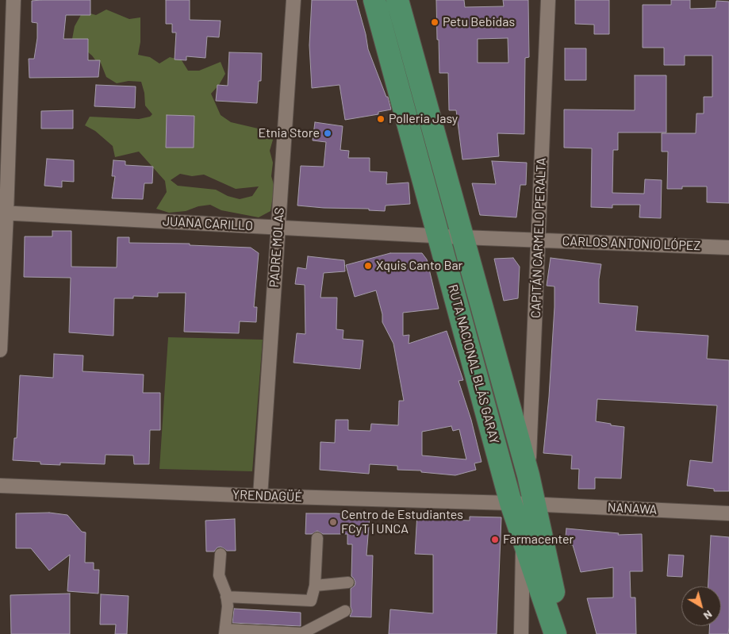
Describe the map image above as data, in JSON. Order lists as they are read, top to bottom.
{
  "streets": {
    "highway": ["RUTA NACIONAL BLÁS GARAY"],
    "street": [
      "JUANA CARILLO",
      "CAPITÁN CARMELO PERALTA",
      "CARLOS ANTONIO LÓPEZ",
      "PADRE MOLAS",
      "YRENDAGÜÉ",
      "NANAWA"
    ]
  },
  "crossings": [
    ["JUANA CARILLO", "CARLOS ANTONIO LÓPEZ"],
    ["JUANA CARILLO", "PADRE MOLAS"],
    ["JUANA CARILLO", "RUTA NACIONAL BLÁS GARAY"],
    ["CAPITÁN CARMELO PERALTA", "CARLOS ANTONIO LÓPEZ"],
    ["CAPITÁN CARMELO PERALTA", "RUTA NACIONAL BLÁS GARAY"],
    ["CARLOS ANTONIO LÓPEZ", "RUTA NACIONAL BLÁS GARAY"],
    ["PADRE MOLAS", "YRENDAGÜÉ"],
    ["RUTA NACIONAL BLÁS GARAY", "YRENDAGÜÉ"],
    ["RUTA NACIONAL BLÁS GARAY", "NANAWA"],
    ["YRENDAGÜÉ", "NANAWA"]
  ],
  "places": [
    "Petu Bebidas",
    "Polleria Jasy",
    "Etnia Store",
    "Xquis Canto Bar",
    "Centro de Estudiantes FCyT | UNCA",
    "Farmacenter"
  ],
  "north": "bottom right"
}
